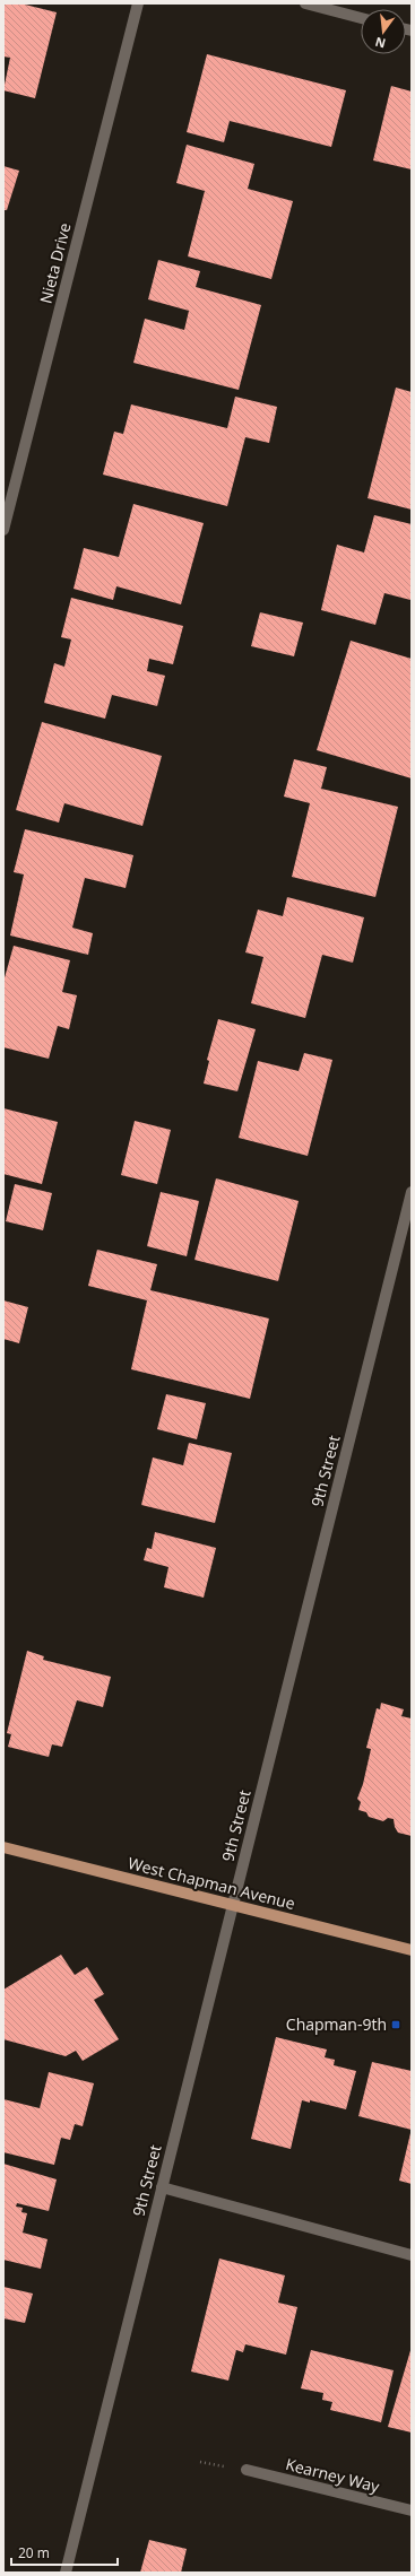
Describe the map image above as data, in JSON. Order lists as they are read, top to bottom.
{
  "streets": {
    "main road": ["West Chapman Avenue"],
    "street": ["Nieta Drive", "9th Street", "Kearney Way"]
  },
  "crossings": [
    ["9th Street", "West Chapman Avenue"]
  ],
  "places": {
    "transit": ["Chapman-9th"]
  },
  "scale_bar": "20 m",
  "north": "bottom"
}
